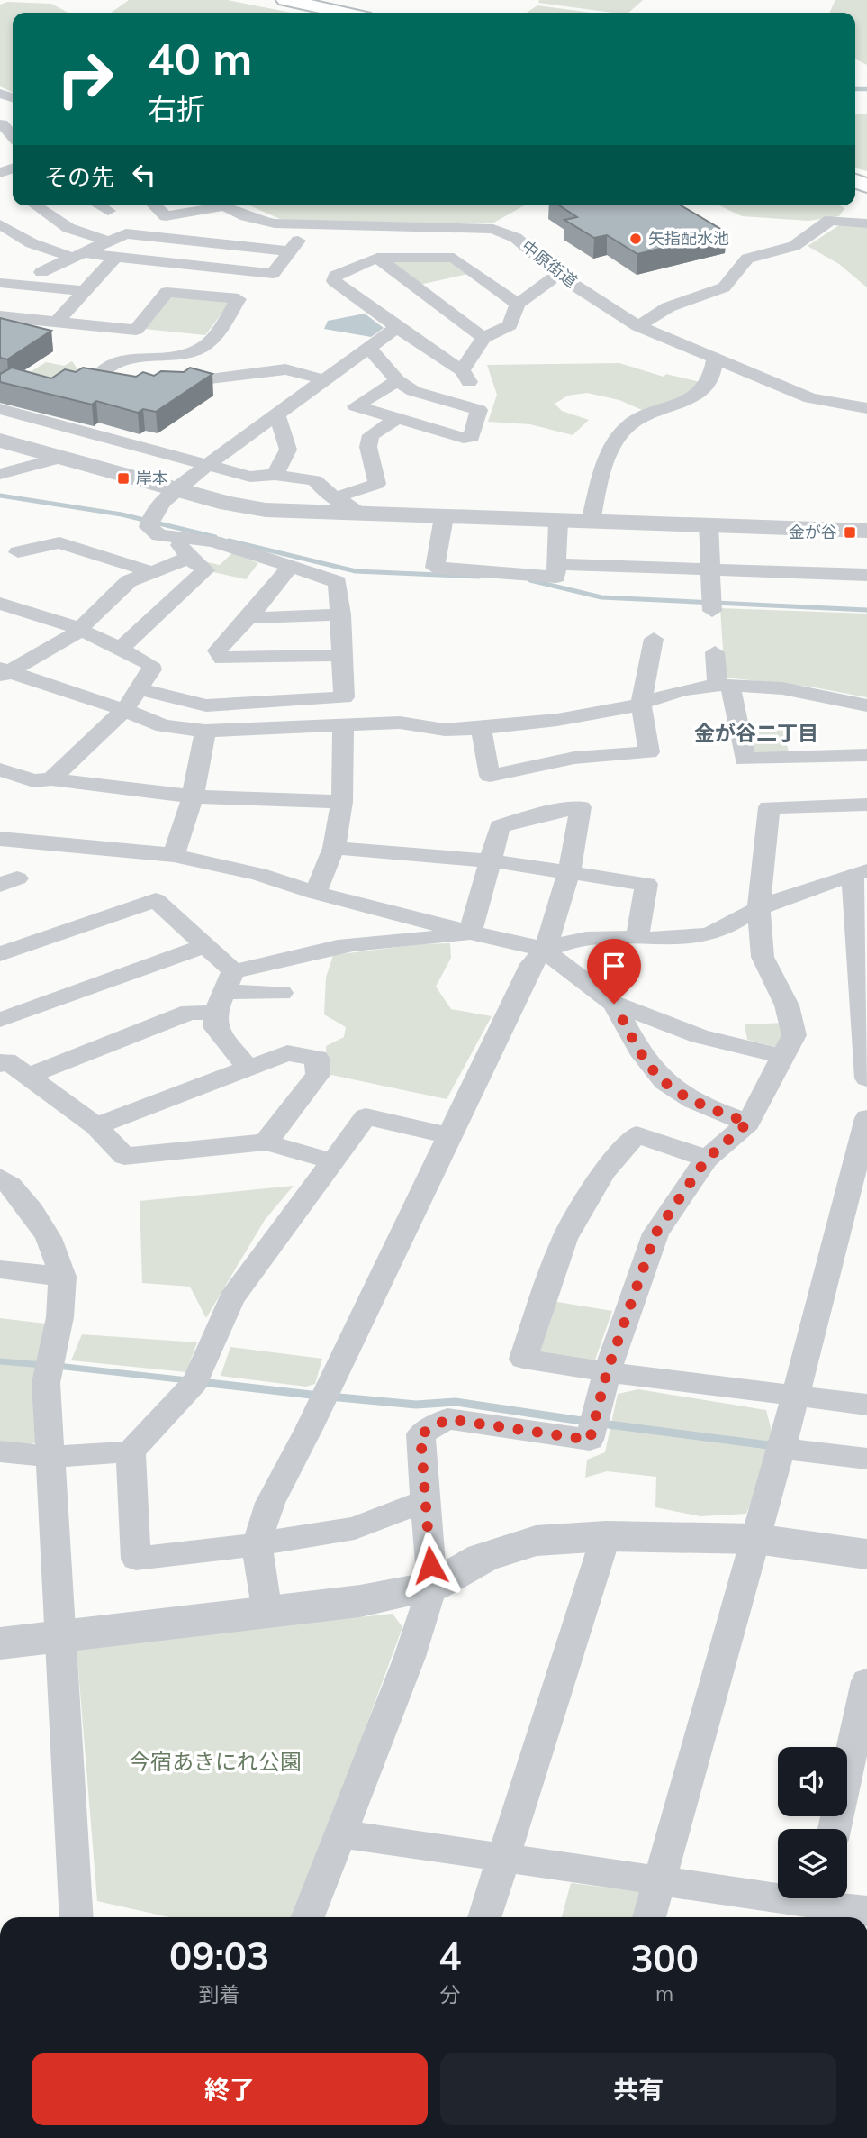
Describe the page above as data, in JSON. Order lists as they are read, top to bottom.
{
  "streets": {
    "street": ["中原街道"]
  },
  "districts": ["金が谷二丁目"],
  "parks": ["今宿あきにれ公園"],
  "places": {
    "other": ["矢指配水池"],
    "transit": ["岸本", "金が谷"]
  },
  "page": {
    "turn": ["40 m", "右折"],
    "then": "その先",
    "eta": [
      "09:03",
      "到着",
      "4",
      "分",
      "300",
      "m"
    ],
    "buttons": ["終了", "共有"]
  }
}
